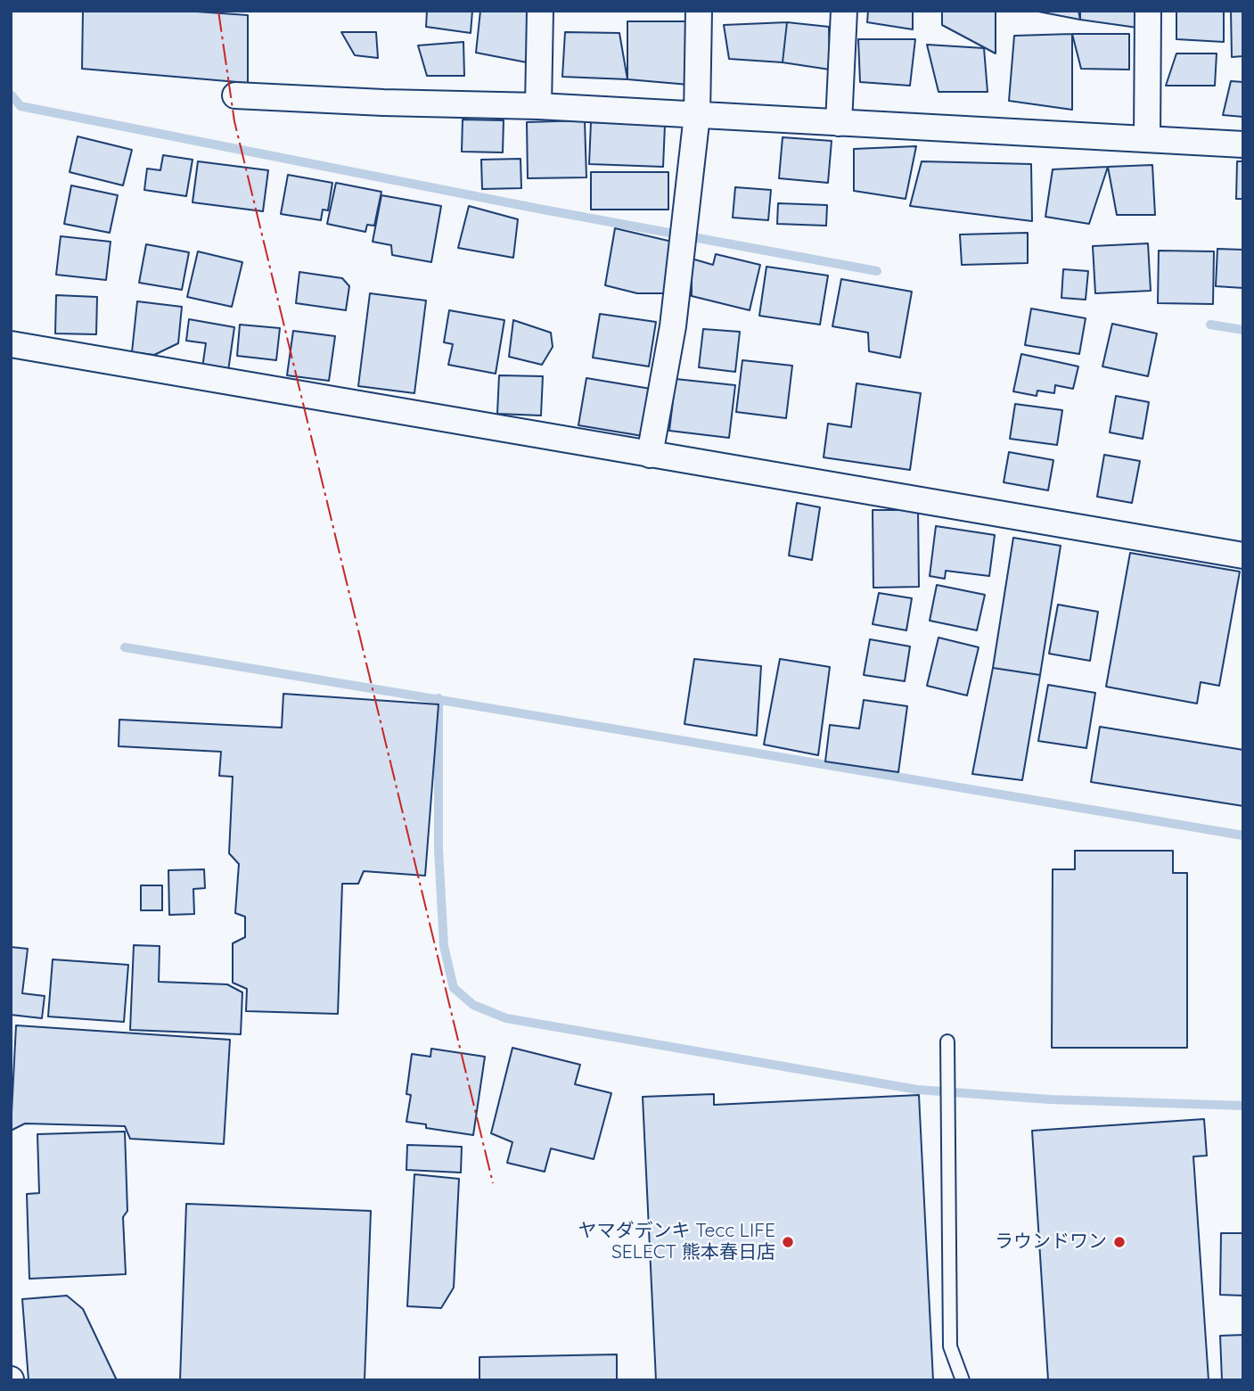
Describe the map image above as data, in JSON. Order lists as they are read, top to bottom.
{
  "places": ["ヤマダデンキ Tecc LIFE SELECT 熊本春日店", "ラウンドワン"]
}
